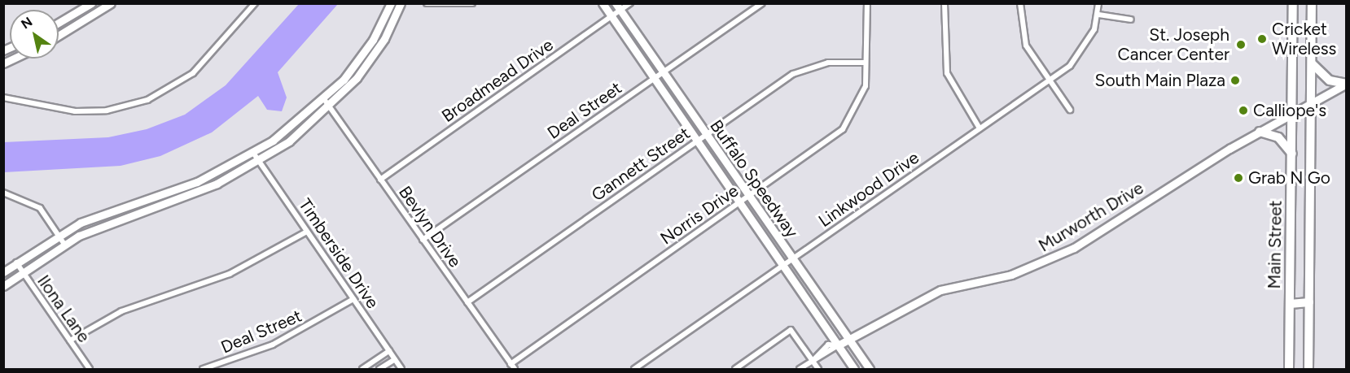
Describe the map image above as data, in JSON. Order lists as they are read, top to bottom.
{
  "streets": {
    "main road": ["Buffalo Speedway", "Murworth Drive", "Main Street"],
    "street": [
      "Broadmead Drive",
      "Deal Street",
      "Gannett Street",
      "Linkwood Drive",
      "Norris Drive",
      "Bevlyn Drive",
      "Timberside Drive",
      "Ilona Lane"
    ]
  },
  "crossings": [
    ["Broadmead Drive", "Buffalo Speedway"],
    ["Broadmead Drive", "Bevlyn Drive"],
    ["Deal Street", "Buffalo Speedway"],
    ["Deal Street", "Bevlyn Drive"],
    ["Deal Street", "Timberside Drive"],
    ["Gannett Street", "Buffalo Speedway"],
    ["Gannett Street", "Norris Drive"],
    ["Gannett Street", "Bevlyn Drive"],
    ["Buffalo Speedway", "Linkwood Drive"],
    ["Buffalo Speedway", "Norris Drive"],
    ["Buffalo Speedway", "Murworth Drive"],
    ["Norris Drive", "Bevlyn Drive"],
    ["Murworth Drive", "Main Street"]
  ],
  "places": [
    "Cricket Wireless",
    "St. Joseph Cancer Center",
    "South Main Plaza",
    "Calliope's",
    "Grab N Go"
  ],
  "north": "top left"
}
